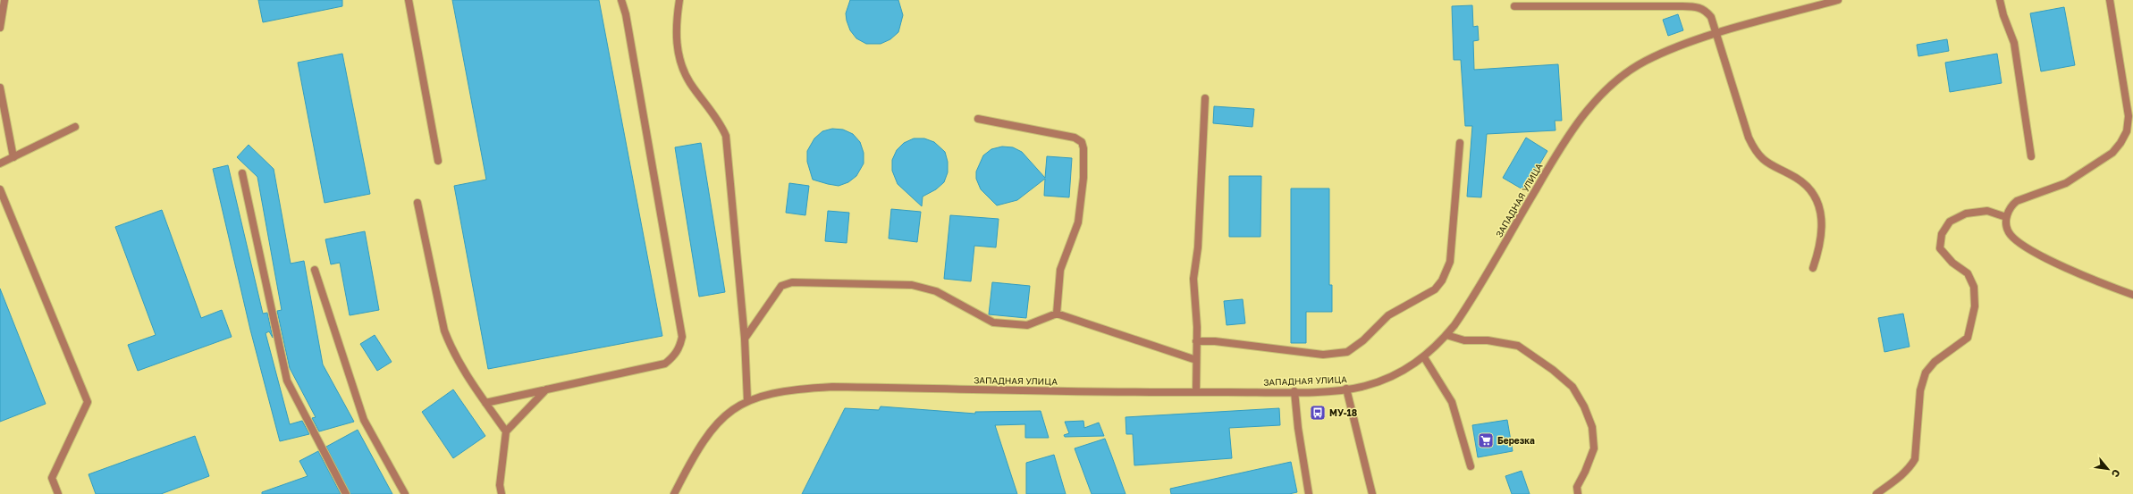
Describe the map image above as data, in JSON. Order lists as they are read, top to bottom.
{
  "streets": {
    "street": ["ЗАПАДНАЯ УЛИЦА"]
  },
  "places": {
    "bus stop": ["МУ-18"],
    "supermarket": ["Березка"]
  },
  "north": "bottom right"
}
